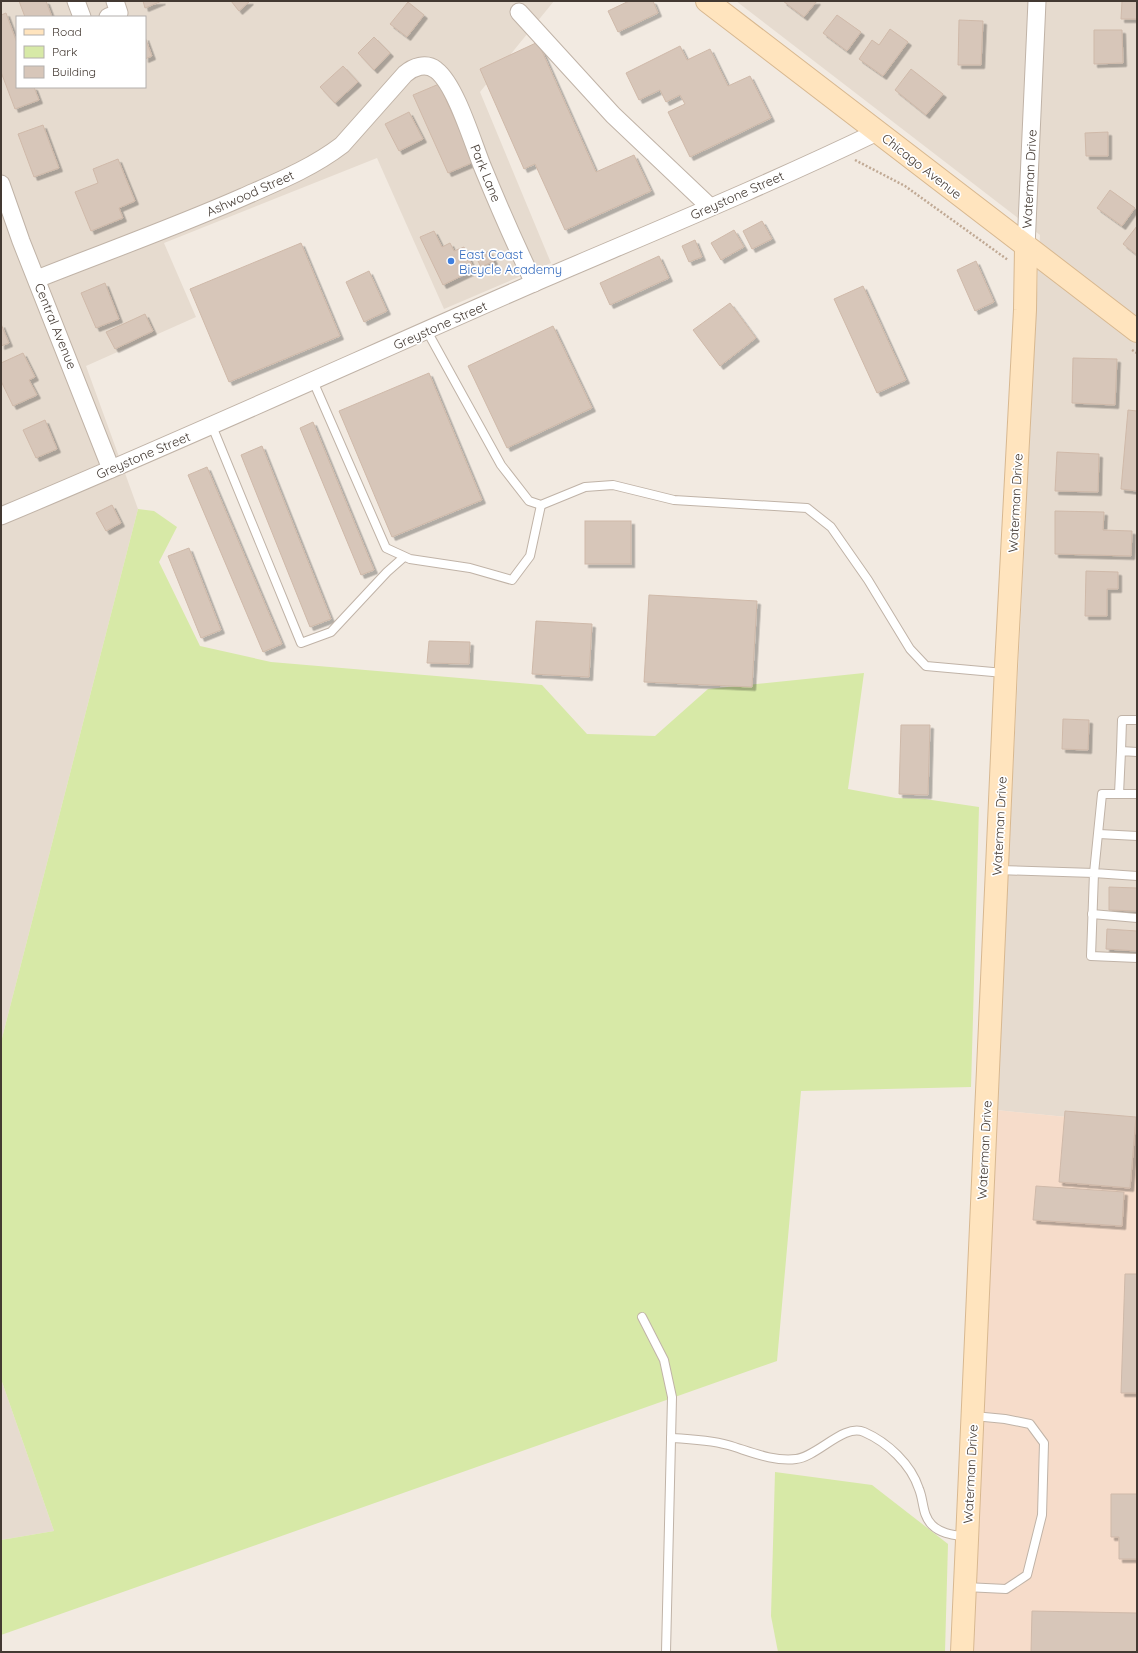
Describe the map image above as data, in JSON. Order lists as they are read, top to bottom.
{
  "streets": {
    "street": [
      "Chicago Avenue",
      "Park Lane",
      "Waterman Drive",
      "Ashwood Street",
      "Greystone Street",
      "Central Avenue"
    ]
  },
  "crossings": [
    ["Chicago Avenue", "Waterman Drive"],
    ["Chicago Avenue", "Greystone Street"],
    ["Park Lane", "Ashwood Street"],
    ["Park Lane", "Greystone Street"],
    ["Ashwood Street", "Central Avenue"],
    ["Greystone Street", "Central Avenue"]
  ],
  "places": ["East Coast Bicycle Academy"],
  "legend": ["Road", "Park", "Building"]
}
